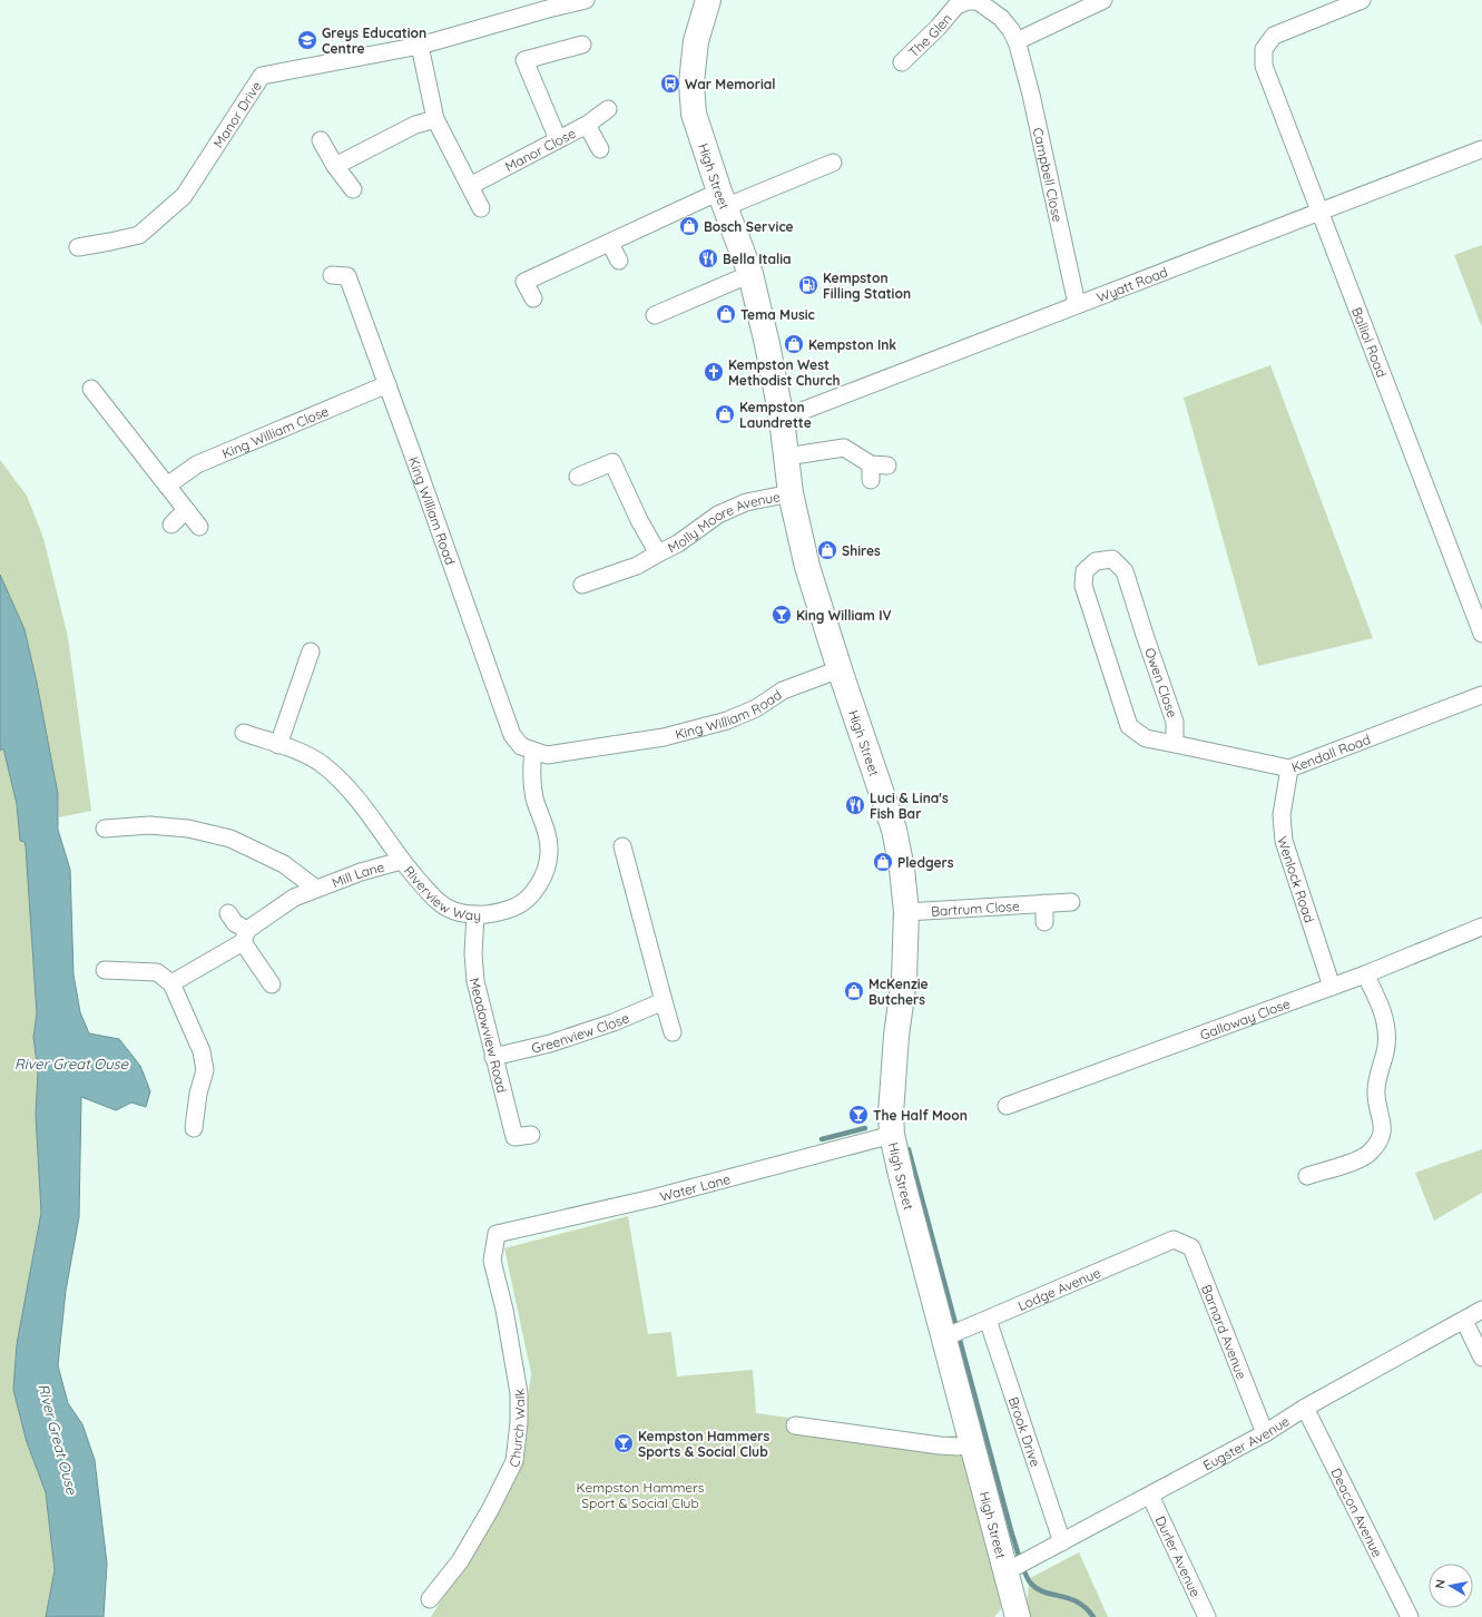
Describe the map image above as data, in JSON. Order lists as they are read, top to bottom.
{
  "streets": {
    "main road": ["High Street"],
    "street": [
      "The Glen",
      "Manor Drive",
      "Manor Close",
      "Campbell Close",
      "Wyatt Road",
      "Balliol Road",
      "King William Close",
      "King William Road",
      "Molly Moore Avenue",
      "Owen Close",
      "Kendall Road",
      "Mill Lane",
      "Wenlock Road",
      "Riverview Way",
      "Bartrum Close",
      "Galloway Close",
      "Greenview Close",
      "Meadowview Road",
      "Water Lane",
      "Lodge Avenue",
      "Barnard Avenue",
      "Church Walk",
      "Brook Drive",
      "Eugster Avenue",
      "Deacon Avenue",
      "Durler Avenue"
    ]
  },
  "crossings": [
    ["The Glen", "Campbell Close"],
    ["Campbell Close", "Wyatt Road"],
    ["High Street", "Wyatt Road"],
    ["High Street", "King William Road"],
    ["High Street", "Molly Moore Avenue"],
    ["High Street", "Bartrum Close"],
    ["High Street", "Water Lane"],
    ["High Street", "Lodge Avenue"],
    ["High Street", "Eugster Avenue"],
    ["Wyatt Road", "Balliol Road"],
    ["King William Close", "King William Road"],
    ["King William Road", "Riverview Way"],
    ["Owen Close", "Kendall Road"],
    ["Kendall Road", "Wenlock Road"],
    ["Mill Lane", "Riverview Way"],
    ["Wenlock Road", "Galloway Close"],
    ["Riverview Way", "Meadowview Road"],
    ["Greenview Close", "Meadowview Road"],
    ["Water Lane", "Church Walk"],
    ["Lodge Avenue", "Barnard Avenue"],
    ["Lodge Avenue", "Brook Drive"],
    ["Barnard Avenue", "Eugster Avenue"],
    ["Brook Drive", "Eugster Avenue"],
    ["Eugster Avenue", "Deacon Avenue"],
    ["Eugster Avenue", "Durler Avenue"]
  ],
  "water": ["River Great Ouse"],
  "parks": ["Kempston Hammers Sport & Social Club"],
  "places": {
    "school or university": ["Greys Education Centre"],
    "bus stop": ["War Memorial"],
    "shop": [
      "Bosch Service",
      "Tema Music",
      "Kempston Ink",
      "Kempston Laundrette",
      "Shires",
      "Pledgers",
      "McKenzie Butchers"
    ],
    "restaurant": ["Bella Italia", "Luci & Lina's Fish Bar"],
    "fuel station": ["Kempston Filling Station"],
    "church": ["Kempston West Methodist Church"],
    "bar": ["King William IV", "The Half Moon", "Kempston Hammers Sports & Social Club"]
  },
  "north": "left"
}
